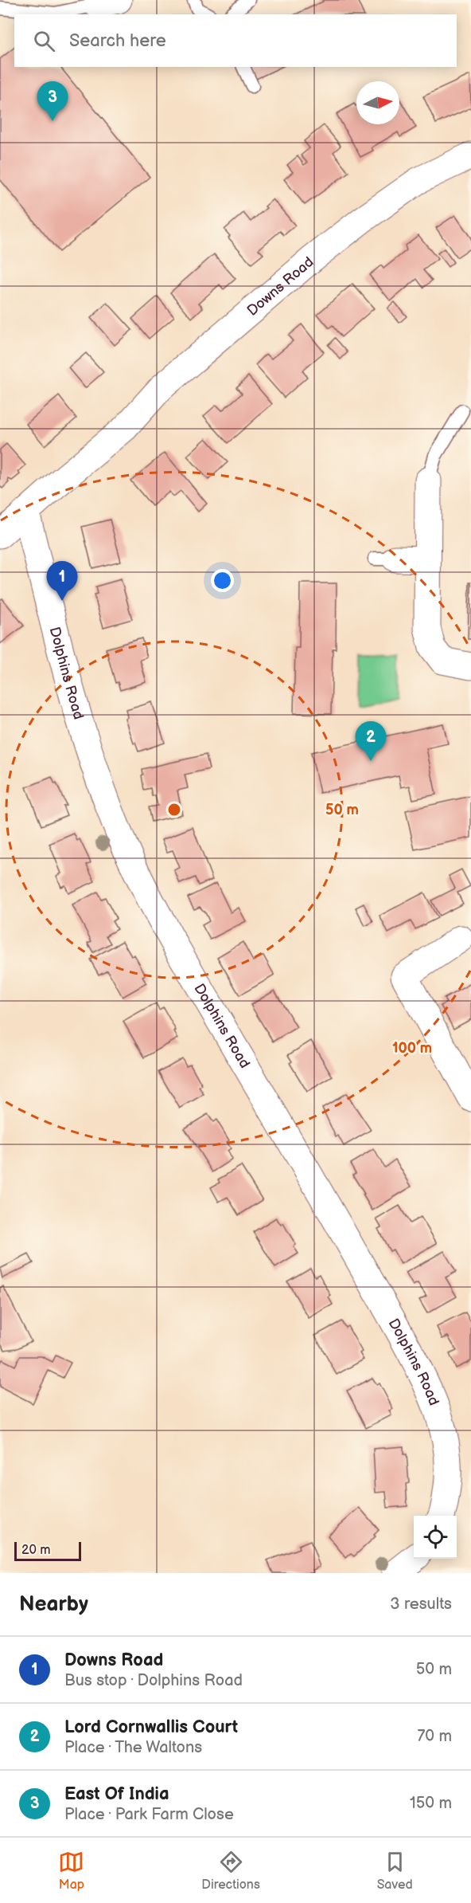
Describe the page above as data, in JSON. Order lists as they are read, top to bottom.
{
  "streets": {
    "street": ["Downs Road", "Dolphins Road"]
  },
  "crossings": [
    ["Downs Road", "Dolphins Road"]
  ],
  "scale_bar": "20 m",
  "north": "right",
  "page": {
    "search": "Search here",
    "pins": ["3", "1", "2"],
    "scale": "20 m",
    "heading": ["Nearby", "3 results"],
    "list": [
      {
        "mark": "1",
        "name": "Downs Road",
        "note": "Bus stop · Dolphins Road",
        "value": "50 m"
      },
      {
        "mark": "2",
        "name": "Lord Cornwallis Court",
        "note": "Place · The Waltons",
        "value": "70 m"
      },
      {
        "mark": "3",
        "name": "East Of India",
        "note": "Place · Park Farm Close",
        "value": "150 m"
      }
    ],
    "nav": ["Map", "Directions", "Saved"]
  },
  "rings": ["50 m", "100 m"]
}
